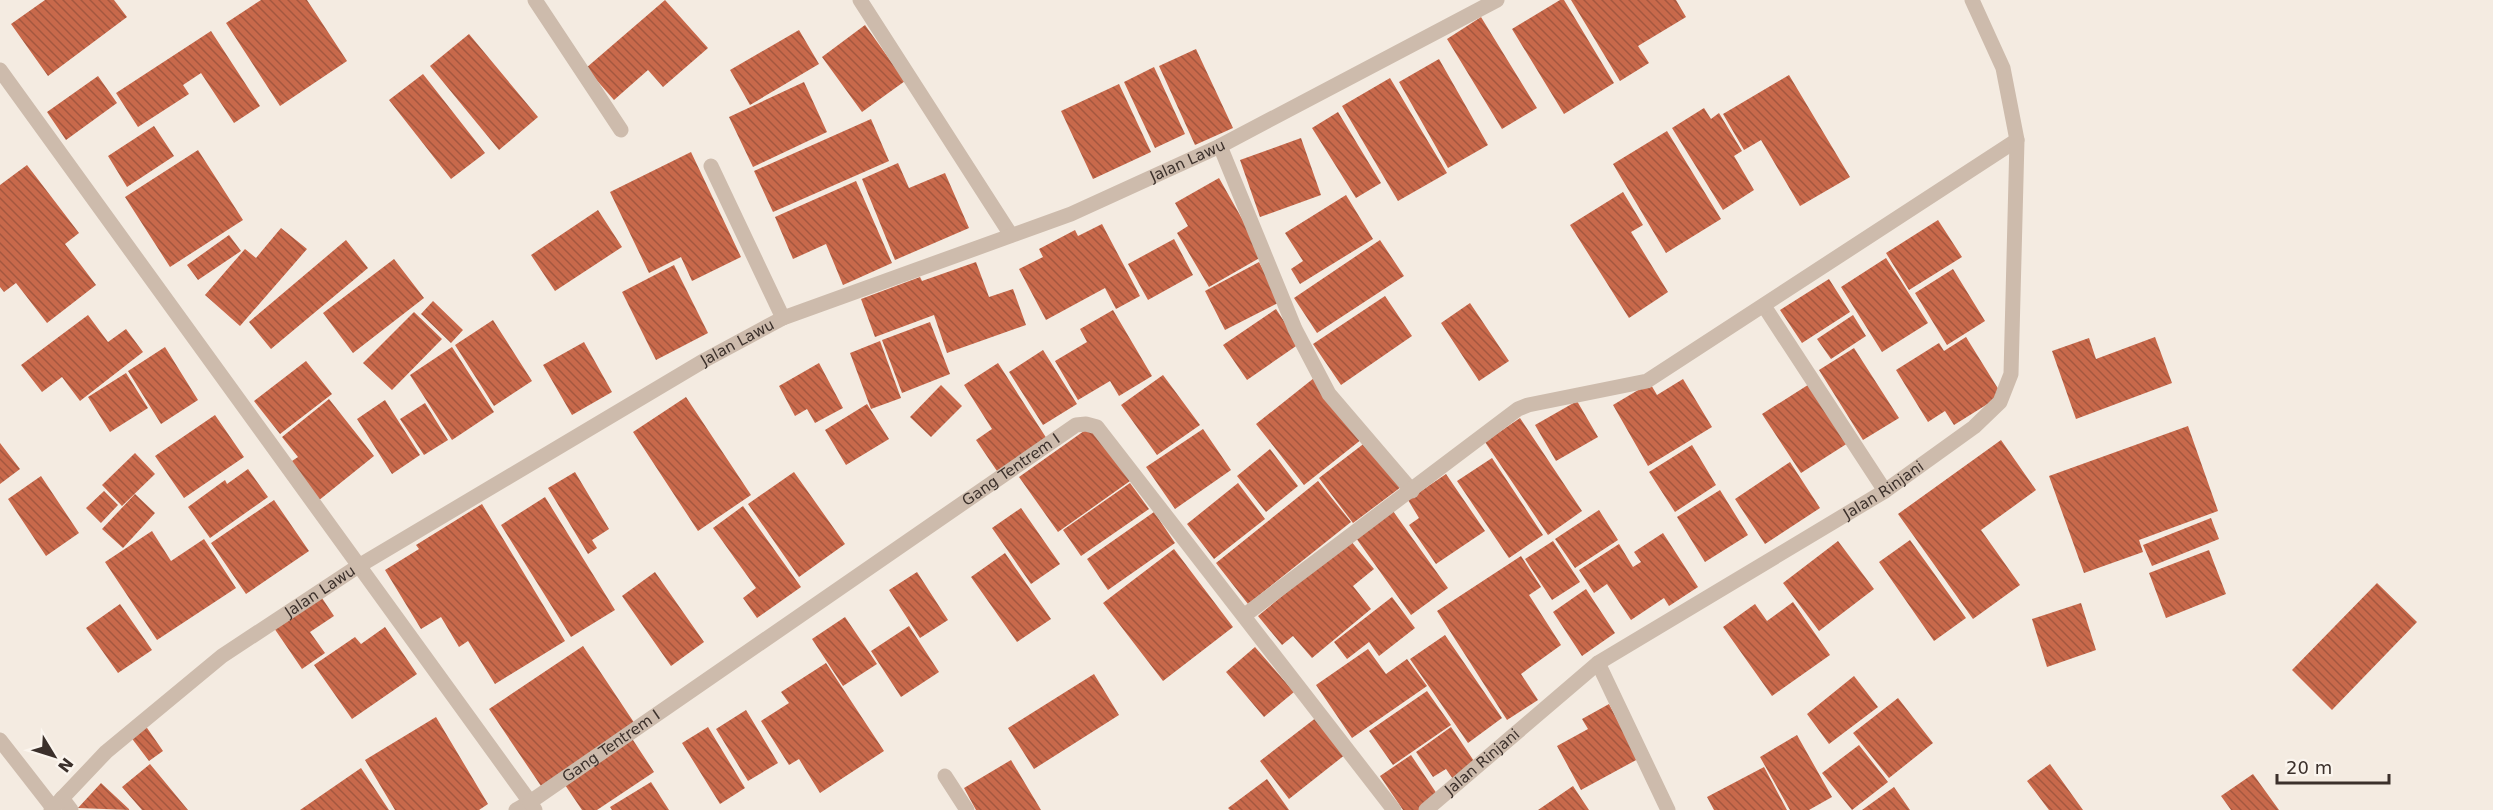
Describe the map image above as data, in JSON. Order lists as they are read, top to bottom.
{
  "streets": {
    "street": ["Jalan Lawu", "Gang Tentrem I", "Jalan Rinjani"]
  },
  "scale_bar": "20 m",
  "north": "bottom right"
}
